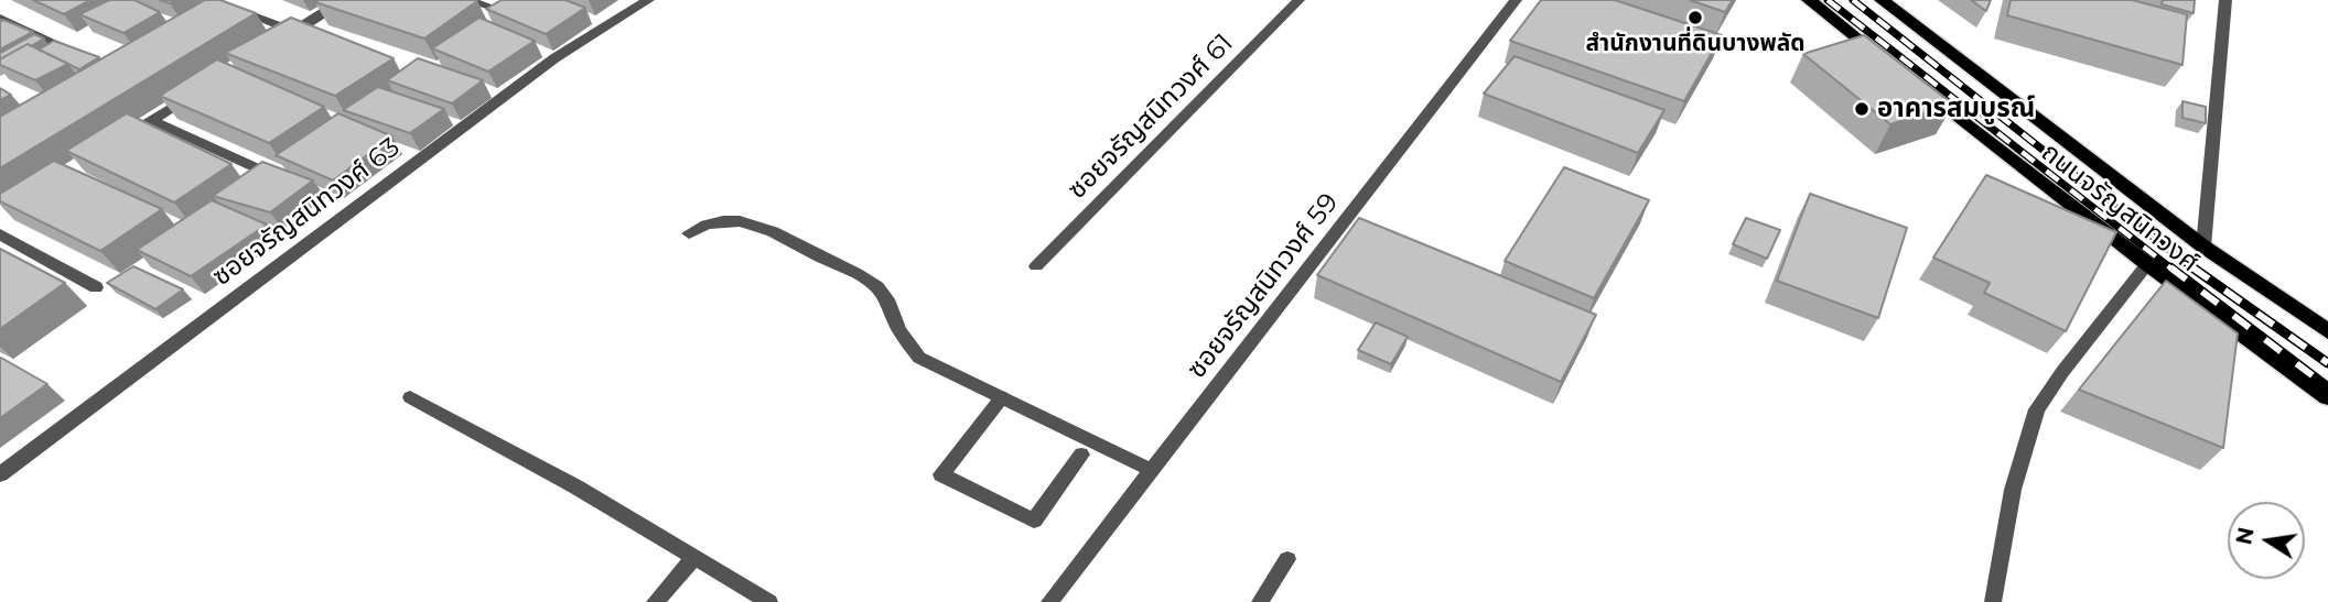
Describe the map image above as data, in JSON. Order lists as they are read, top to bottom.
{
  "streets": {
    "main road": ["ถนนจรัญสนิทวงศ์"],
    "street": ["ซอยจรัญสนิทวงศ์ 61", "ซอยจรัญสนิทวงศ์ 63", "ซอยจรัญสนิทวงศ์ 59"]
  },
  "places": ["สำนักงานที่ดินบางพลัด", "อาคารสมบูรณ์"],
  "north": "left"
}
